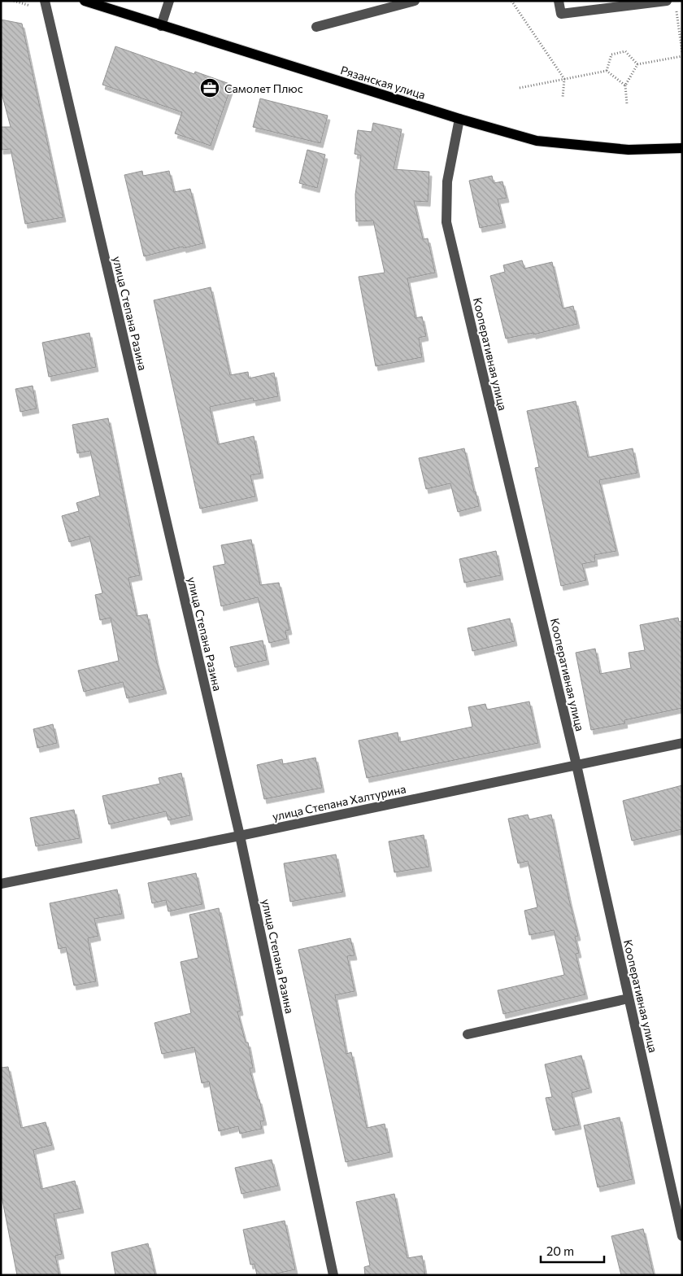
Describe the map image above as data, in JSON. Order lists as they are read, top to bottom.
{
  "streets": {
    "main road": ["Рязанская улица"],
    "street": ["улица Степана Разина", "Кооперативная улица", "улица Степана Халтурина"]
  },
  "crossings": [
    ["Рязанская улица", "Кооперативная улица"],
    ["улица Степана Разина", "улица Степана Халтурина"],
    ["Кооперативная улица", "улица Степана Халтурина"]
  ],
  "places": {
    "office": ["Самолет Плюс"]
  },
  "scale_bar": "20 m"
}
